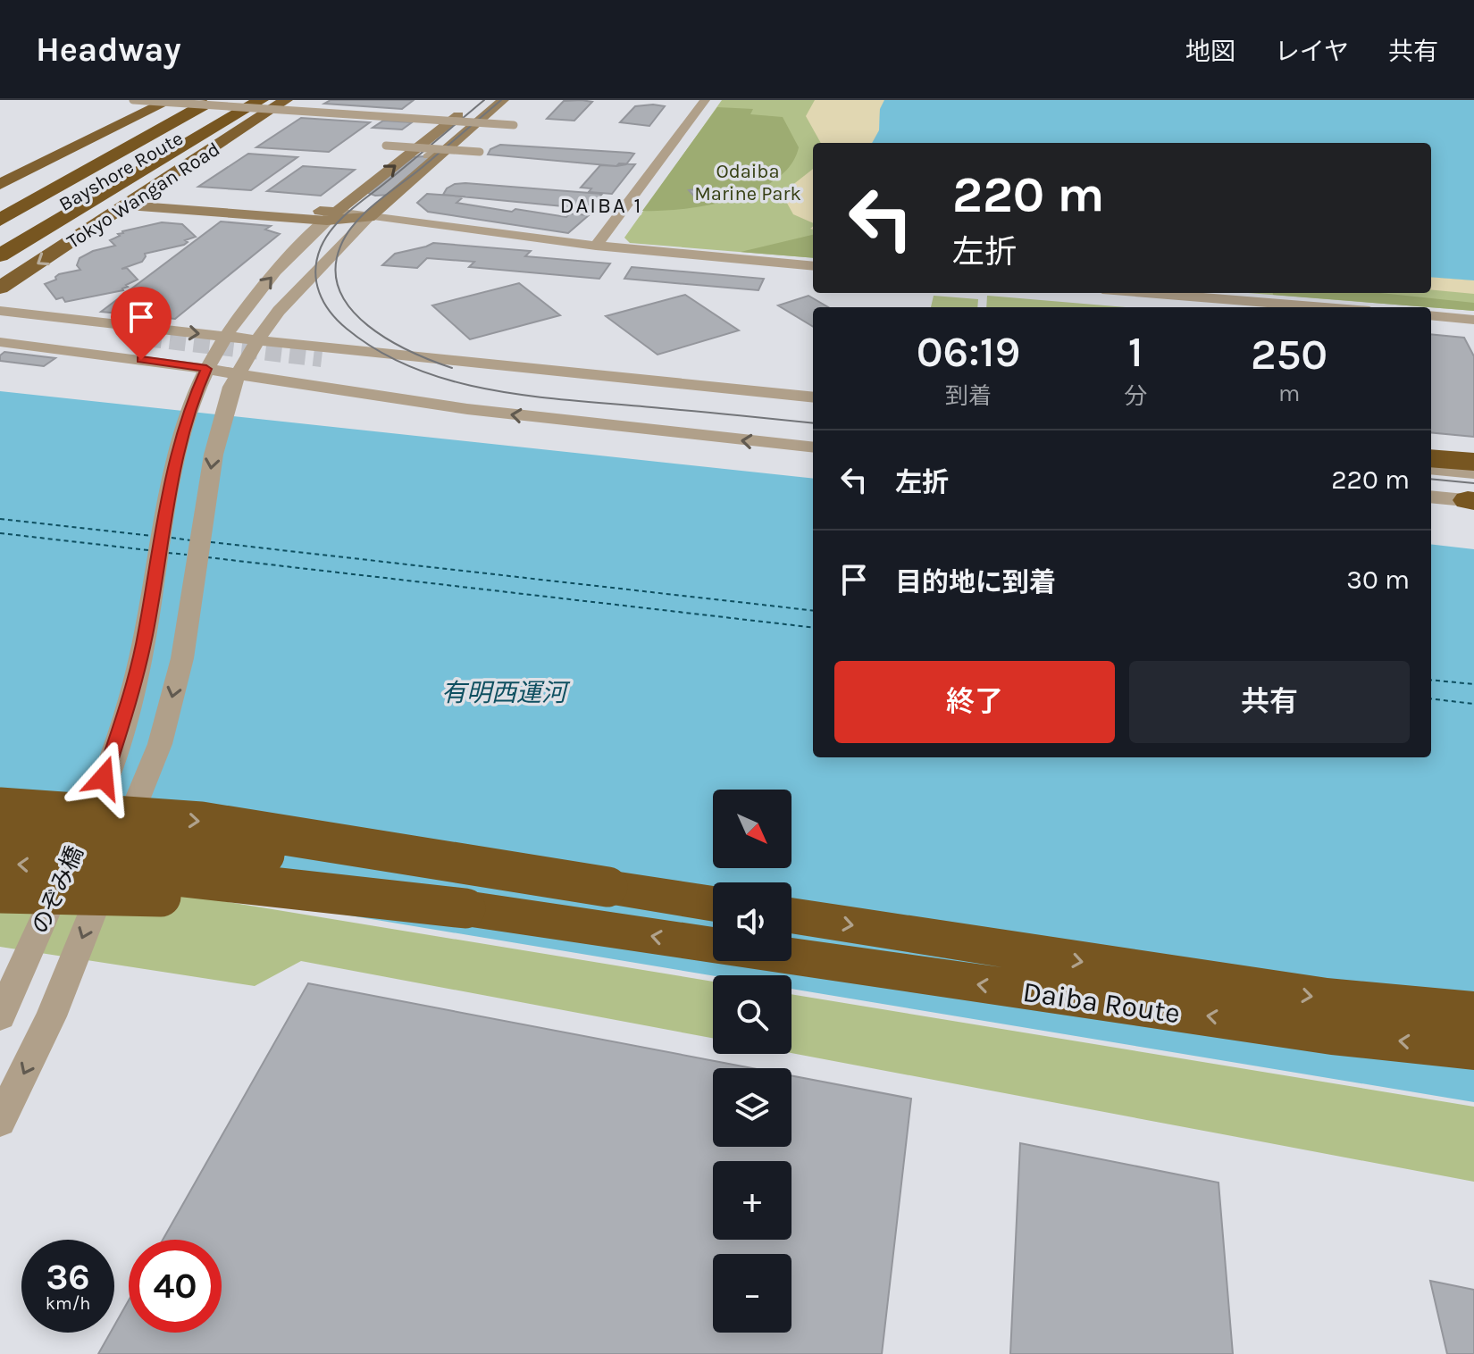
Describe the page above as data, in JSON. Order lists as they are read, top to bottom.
{
  "streets": {
    "highway": ["Bayshore Route", "Tokyo Wangan Road", "Daiba Route"],
    "street": ["のぞみ橋"]
  },
  "districts": ["DAIBA 1"],
  "water": ["有明西運河"],
  "parks": ["Odaiba Marine Park"],
  "north": "bottom right",
  "page": {
    "header": "Headway",
    "nav": ["地図", "レイヤ", "共有"],
    "turn": ["220 m", "左折"],
    "eta": [
      "06:19",
      "到着",
      "1",
      "分",
      "250",
      "m"
    ],
    "list": [
      {
        "name": "左折",
        "value": "220 m"
      },
      {
        "name": "目的地に到着",
        "value": "30 m"
      }
    ],
    "buttons": ["終了", "共有"],
    "map_buttons": ["+", "−"],
    "speed": "36 km/h",
    "limit": "40"
  }
}
